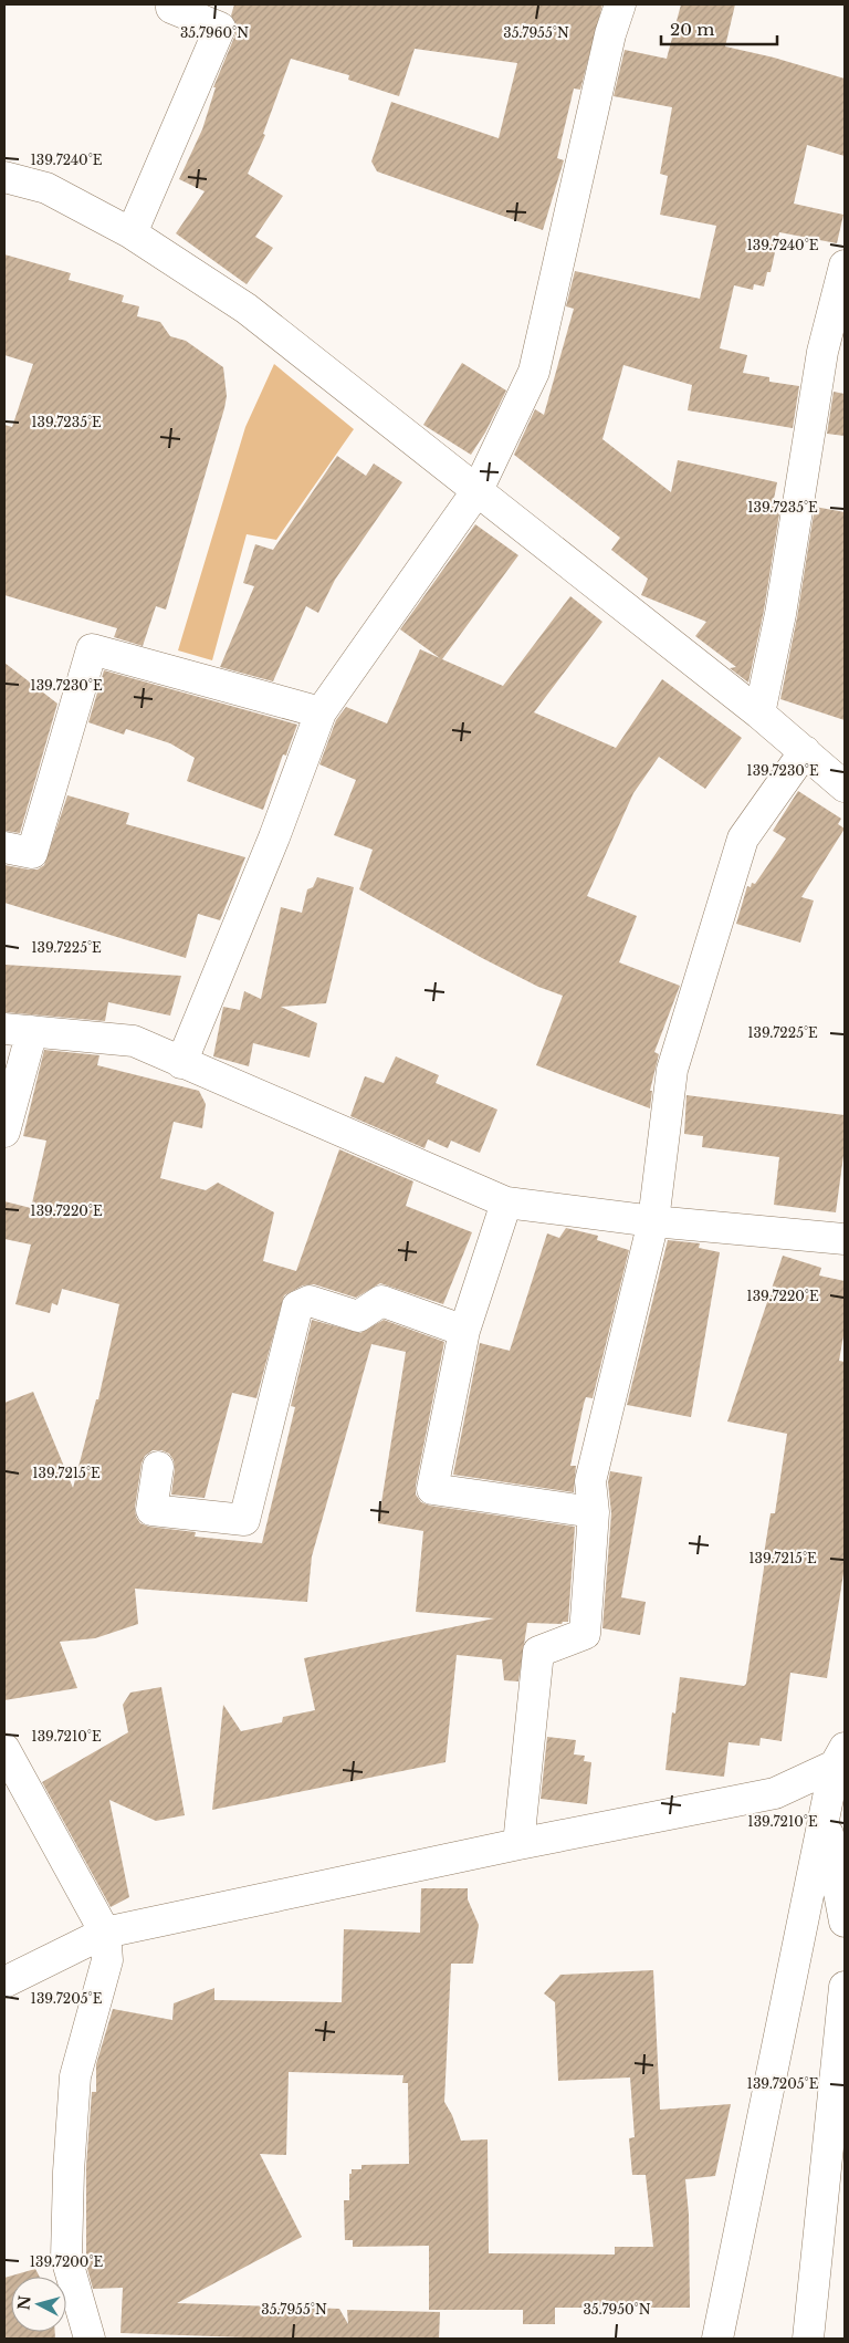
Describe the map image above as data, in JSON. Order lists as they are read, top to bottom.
{
  "scale_bar": "20 m",
  "north": "left",
  "coordinates": [
    "35.7960°N",
    "35.7955°N",
    "139.7240°E",
    "139.7235°E",
    "139.7230°E",
    "139.7225°E",
    "139.7220°E",
    "139.7215°E",
    "139.7210°E",
    "139.7205°E",
    "139.7200°E",
    "35.7950°N"
  ]
}
